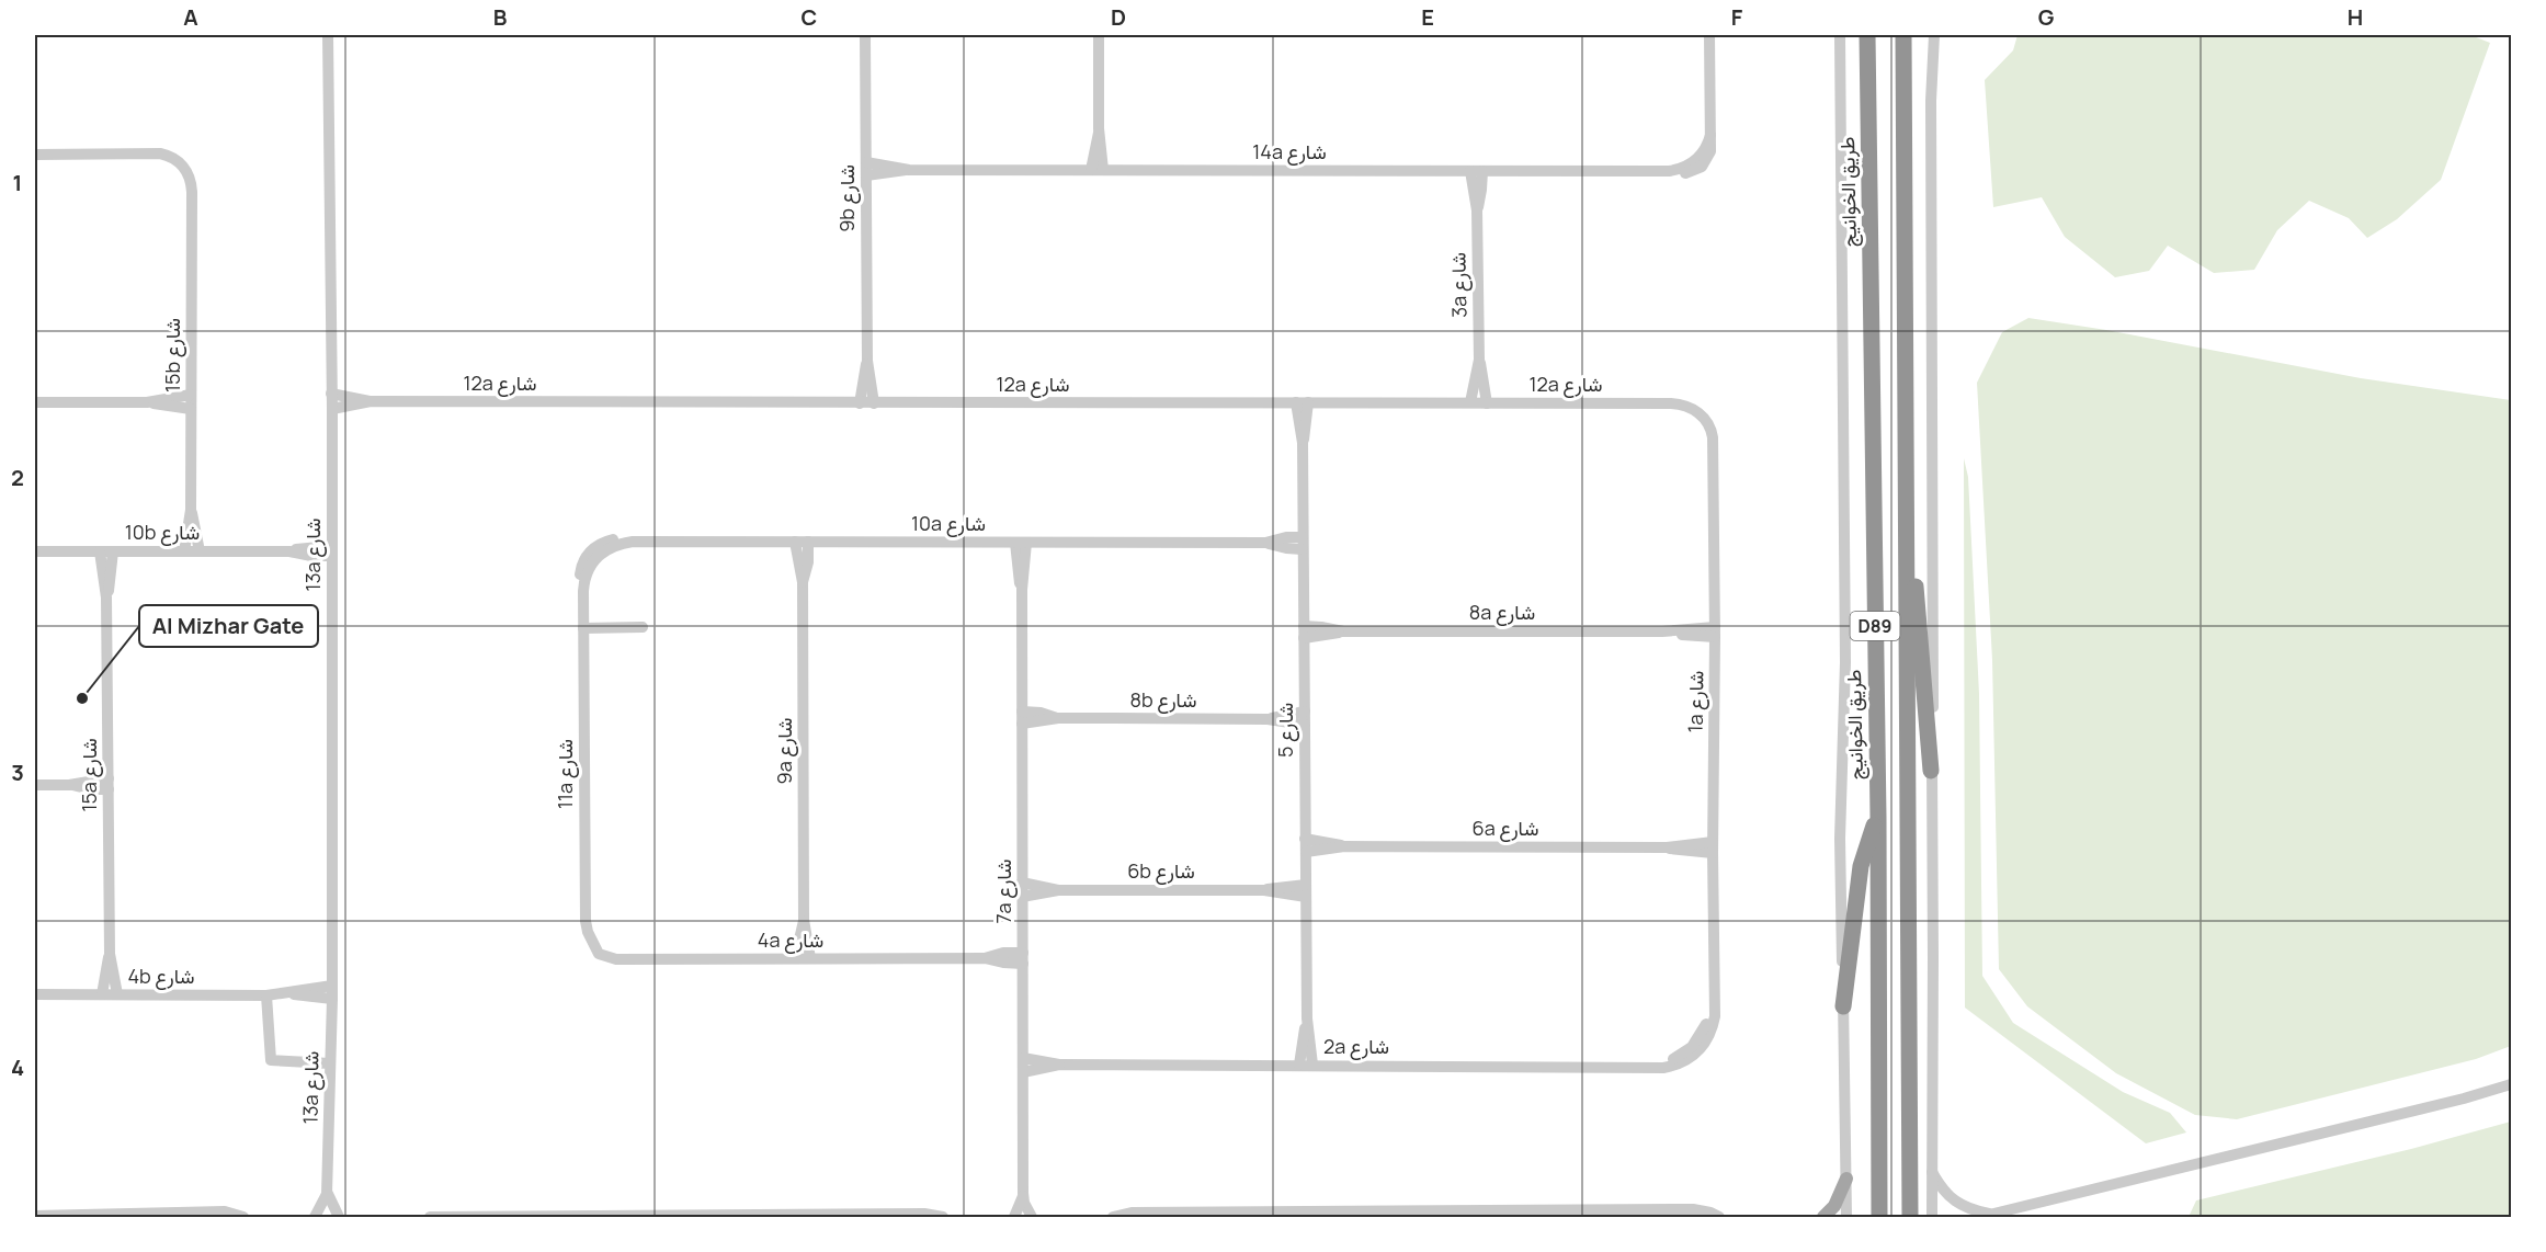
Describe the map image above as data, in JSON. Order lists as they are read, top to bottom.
{
  "streets": {
    "highway": ["طريق الخوانيج", "D89"],
    "street": [
      "14a شارع",
      "9b شارع",
      "3a شارع",
      "15b شارع",
      "12a شارع",
      "10a شارع",
      "10b شارع",
      "13a شارع",
      "8a شارع",
      "8b شارع",
      "1a شارع",
      "شارع 5",
      "9a شارع",
      "11a شارع",
      "15a شارع",
      "6a شارع",
      "6b شارع",
      "7a شارع",
      "4a شارع",
      "4b شارع",
      "2a شارع"
    ]
  },
  "crossings": [
    ["14a شارع", "9b شارع"],
    ["14a شارع", "3a شارع"],
    ["9b شارع", "12a شارع"],
    ["3a شارع", "12a شارع"],
    ["15b شارع", "10b شارع"],
    ["12a شارع", "13a شارع"],
    ["12a شارع", "1a شارع"],
    ["12a شارع", "شارع 5"],
    ["10a شارع", "شارع 5"],
    ["10a شارع", "9a شارع"],
    ["10a شارع", "11a شارع"],
    ["10a شارع", "7a شارع"],
    ["10b شارع", "13a شارع"],
    ["10b شارع", "15a شارع"],
    ["13a شارع", "4b شارع"],
    ["8a شارع", "1a شارع"],
    ["8a شارع", "شارع 5"],
    ["8b شارع", "شارع 5"],
    ["8b شارع", "7a شارع"],
    ["1a شارع", "6a شارع"],
    ["1a شارع", "2a شارع"],
    ["شارع 5", "6a شارع"],
    ["شارع 5", "6b شارع"],
    ["شارع 5", "2a شارع"],
    ["9a شارع", "4a شارع"],
    ["11a شارع", "4a شارع"],
    ["15a شارع", "4b شارع"],
    ["6b شارع", "7a شارع"],
    ["7a شارع", "4a شارع"],
    ["7a شارع", "2a شارع"]
  ],
  "places": ["Al Mizhar Gate"],
  "grid": {
    "columns": [
      "A",
      "B",
      "C",
      "D",
      "E",
      "F",
      "G",
      "H"
    ],
    "rows": [
      "1",
      "2",
      "3",
      "4"
    ]
  }
}
